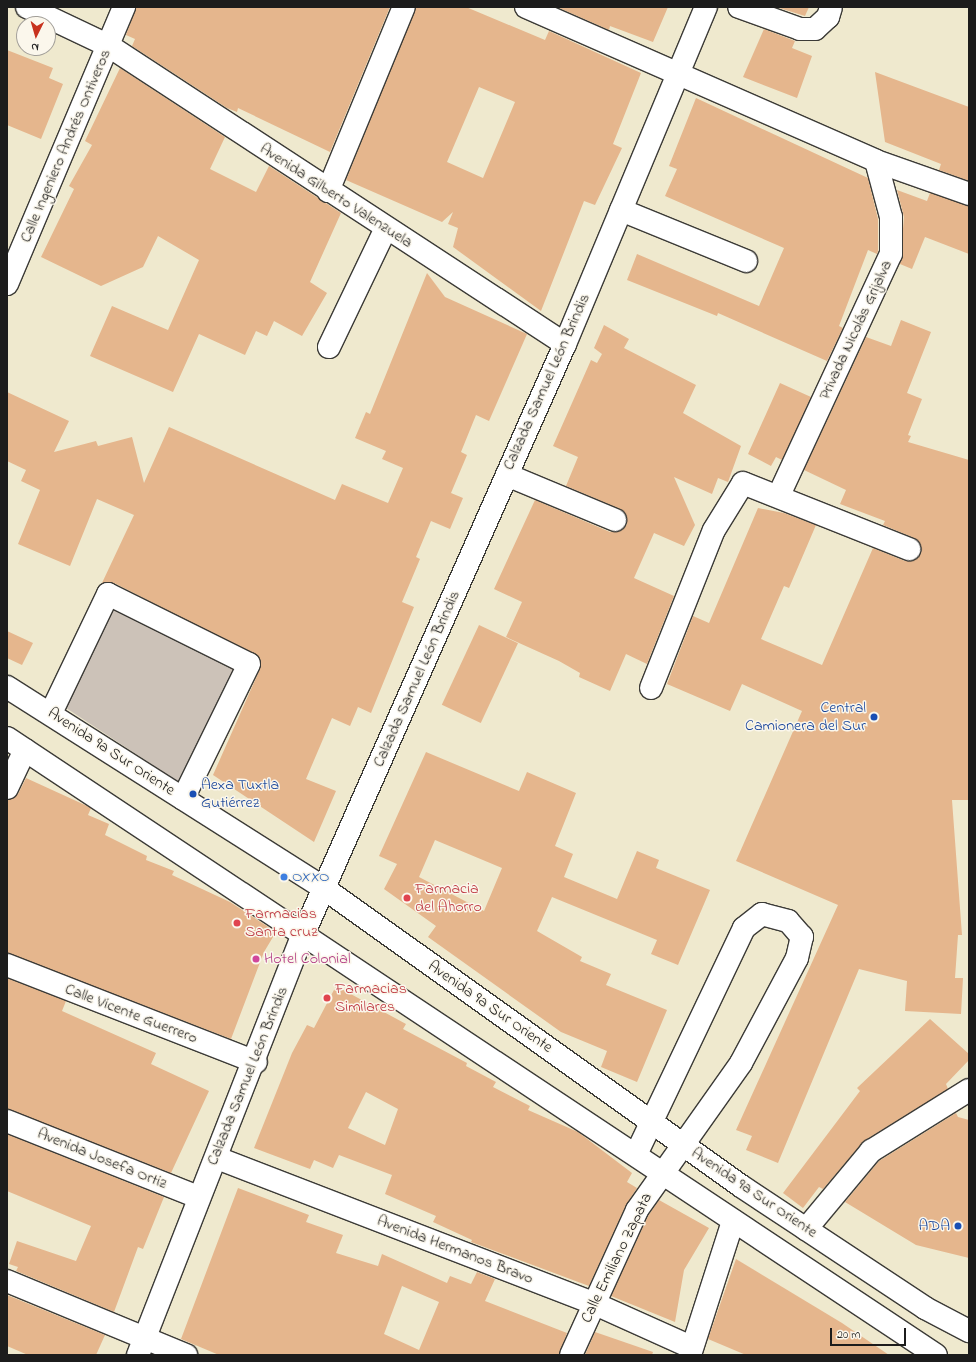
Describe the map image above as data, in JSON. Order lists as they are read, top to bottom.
{
  "streets": {
    "street": [
      "Calle Ingeniero Andrés Ontiveros",
      "Avenida Gilberto Valenzuela",
      "Privada Nicolás Grijalva",
      "Calzada Samuel León Brindis",
      "Avenida 9a Sur Oriente",
      "Calle Vicente Guerrero",
      "Avenida Josefa Ortiz",
      "Avenida Hermanos Bravo",
      "Calle Emiliano Zapata"
    ]
  },
  "crossings": [
    ["Calle Ingeniero Andrés Ontiveros", "Avenida Gilberto Valenzuela"],
    ["Avenida Gilberto Valenzuela", "Calzada Samuel León Brindis"],
    ["Calzada Samuel León Brindis", "Avenida 9a Sur Oriente"],
    ["Calzada Samuel León Brindis", "Calle Vicente Guerrero"],
    ["Calzada Samuel León Brindis", "Avenida Josefa Ortiz"],
    ["Calzada Samuel León Brindis", "Avenida Hermanos Bravo"],
    ["Avenida 9a Sur Oriente", "Calle Emiliano Zapata"],
    ["Avenida Hermanos Bravo", "Calle Emiliano Zapata"]
  ],
  "places": [
    "Central Camionera del Sur",
    "Aexa Tuxtla Gutiérrez",
    "OXXO",
    "Farmacia del Ahorro",
    "Farmacias Santa cruz",
    "Hotel Colonial",
    "Farmacias Similares",
    "ADA"
  ],
  "scale_bar": "20 m",
  "north": "bottom"
}
